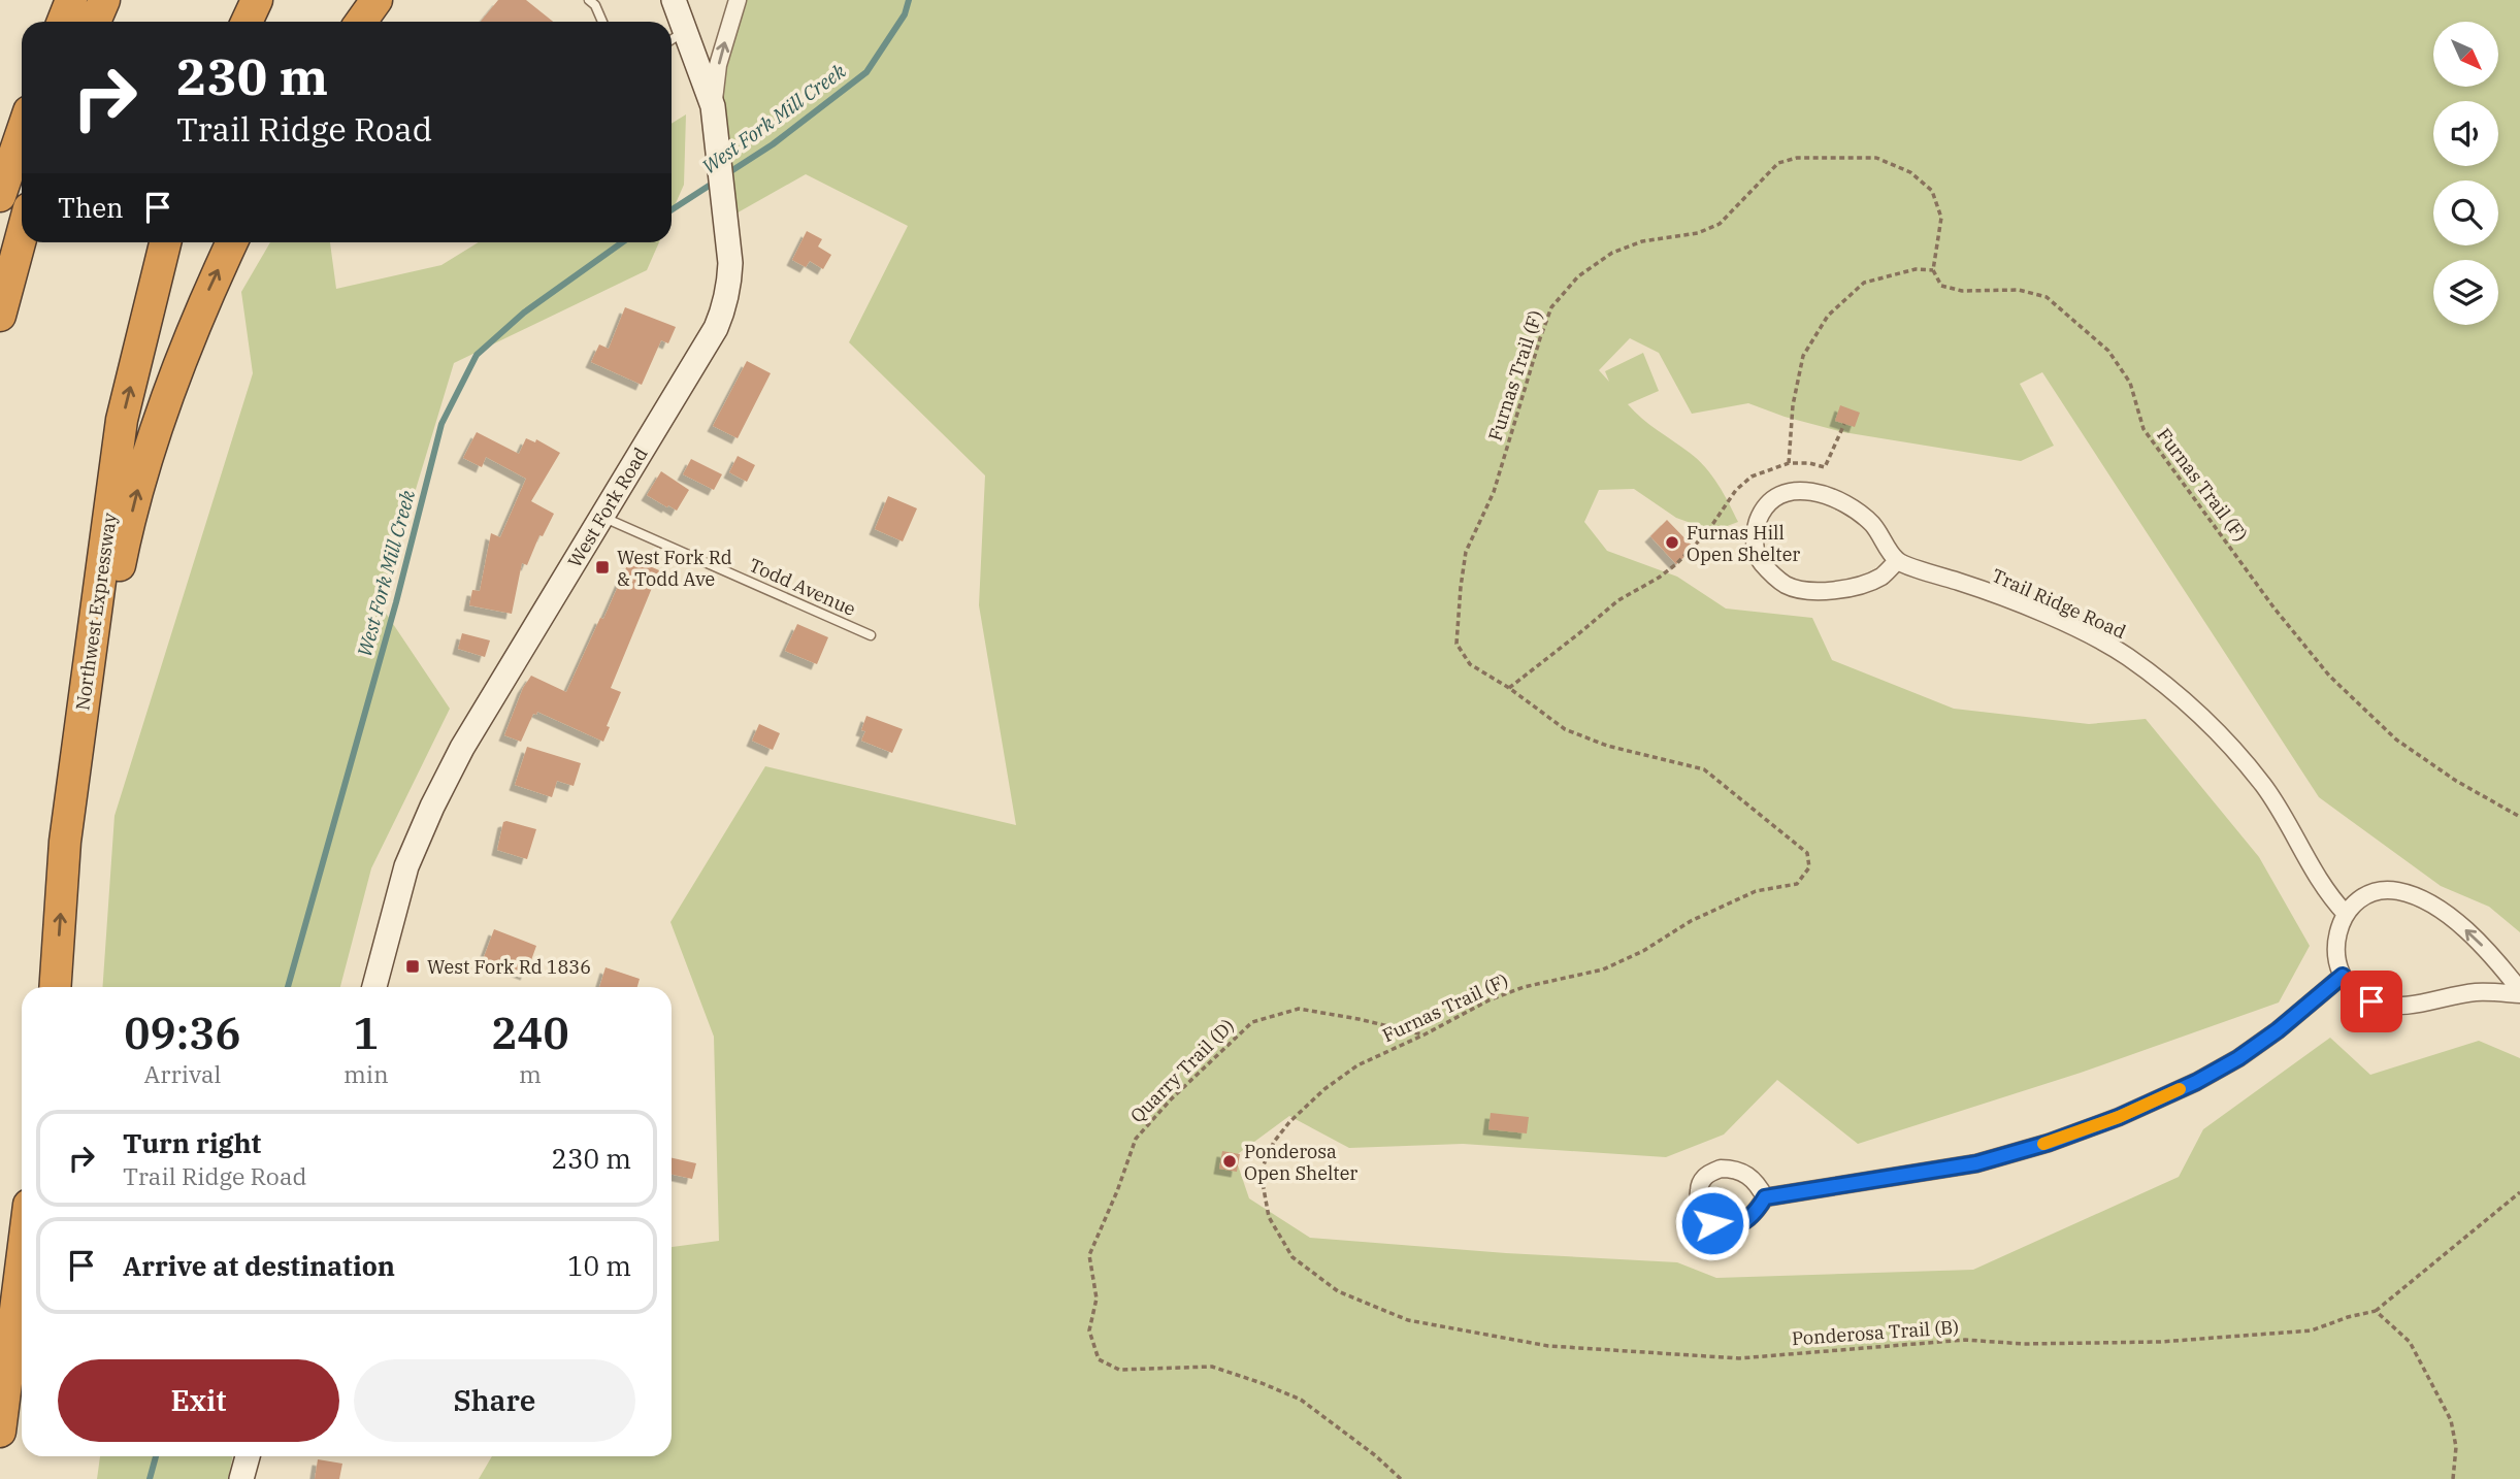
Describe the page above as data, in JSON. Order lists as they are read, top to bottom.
{
  "streets": {
    "highway": ["Northwest Expressway"],
    "street": ["West Fork Road", "Trail Ridge Road"],
    "lane": ["Todd Avenue"],
    "path": ["Furnas Trail (F)", "Quarry Trail (D)", "Ponderosa Trail (B)"]
  },
  "crossings": [
    ["Furnas Trail (F)", "Quarry Trail (D)"],
    ["Furnas Trail (F)", "Ponderosa Trail (B)"],
    ["West Fork Road", "Todd Avenue"]
  ],
  "water": ["West Fork Mill Creek"],
  "places": {
    "other": ["Furnas Hill Open Shelter", "Ponderosa Open Shelter"],
    "transit": ["West Fork Rd & Todd Ave", "West Fork Rd 1836"]
  },
  "north": "bottom right",
  "page": {
    "turn": ["230 m", "Trail Ridge Road"],
    "then": "Then",
    "eta": [
      "09:36",
      "Arrival",
      "1",
      "min",
      "240",
      "m"
    ],
    "list": [
      {
        "name": "Turn right",
        "note": "Trail Ridge Road",
        "value": "230 m"
      },
      {
        "name": "Arrive at destination",
        "value": "10 m"
      }
    ],
    "buttons": ["Exit", "Share"]
  }
}
